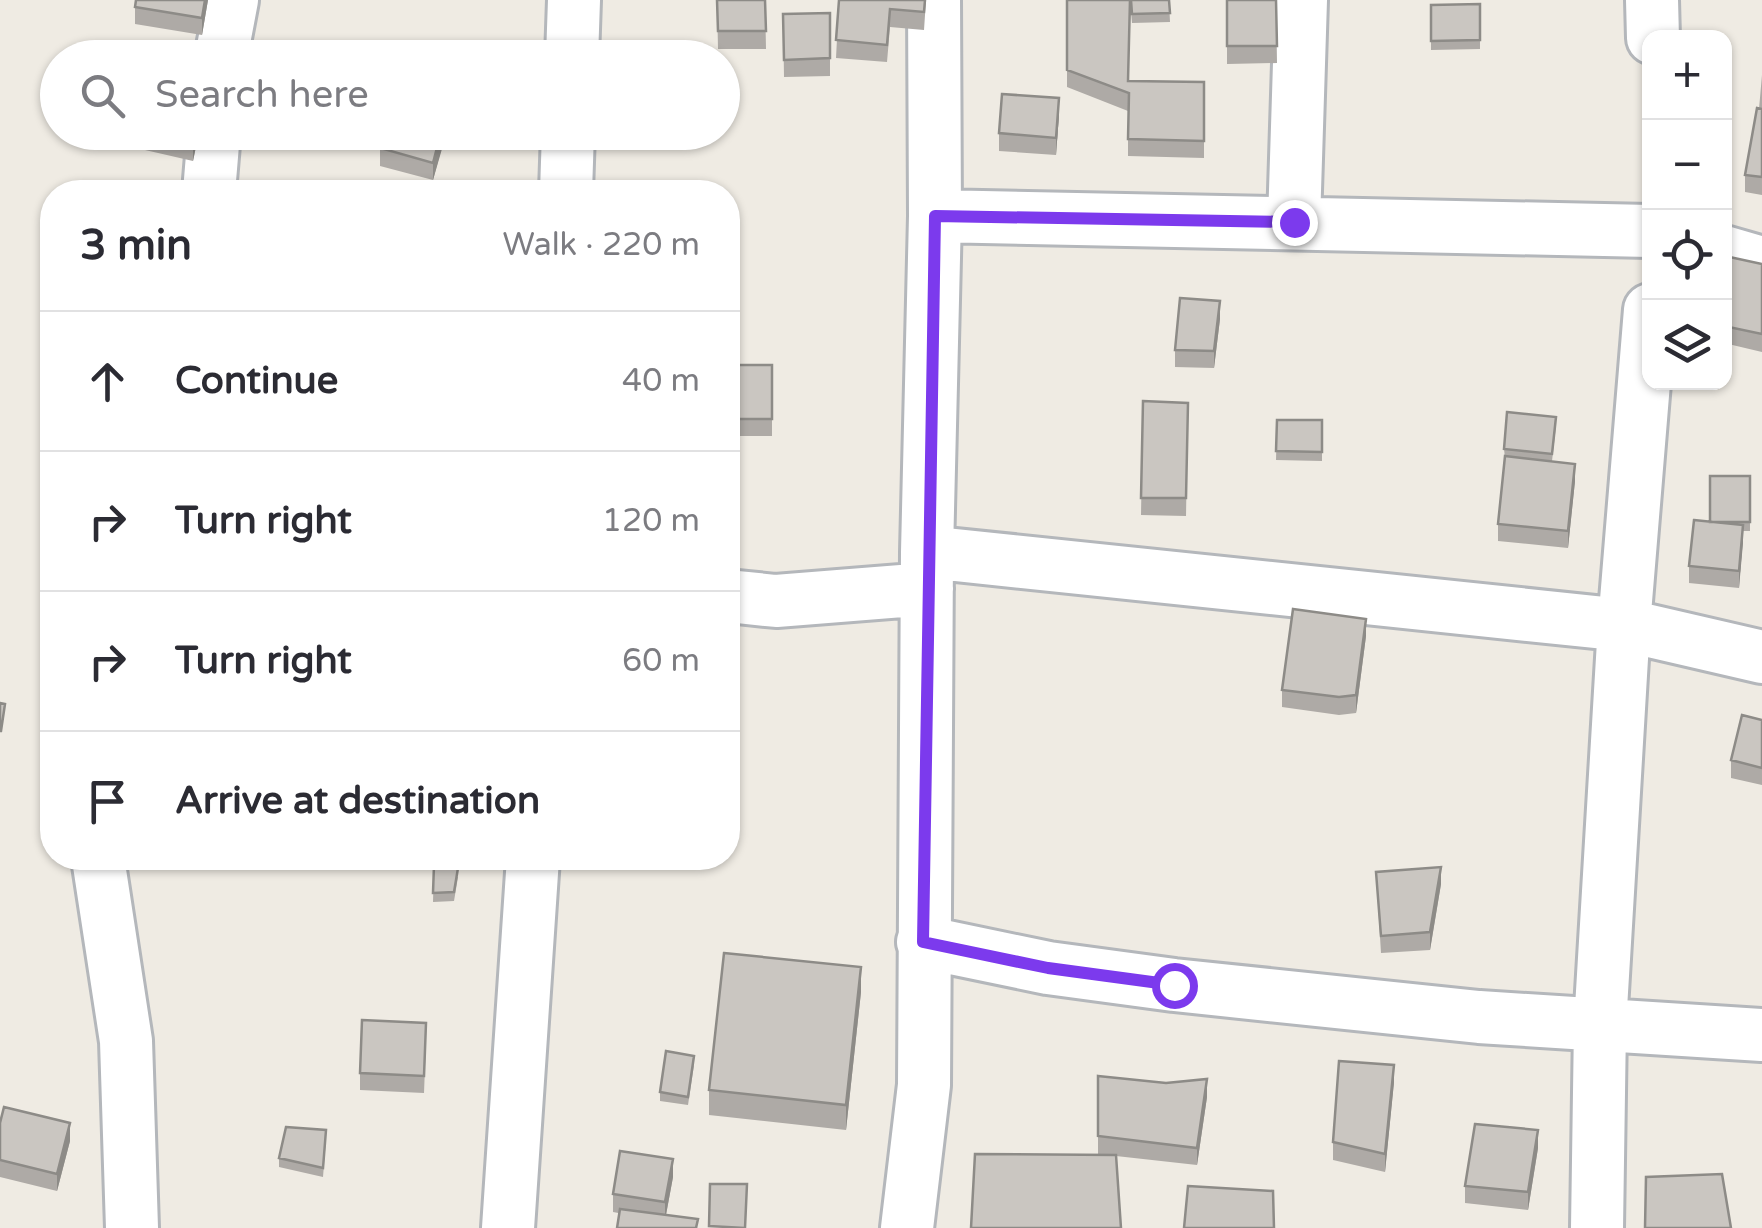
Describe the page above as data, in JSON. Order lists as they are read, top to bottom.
{
  "page": {
    "map_buttons": ["+", "−"],
    "search": "Search here",
    "heading": ["3 min", "Walk · 220 m"],
    "list": [
      ["Continue", "40 m"],
      ["Turn right", "120 m"],
      ["Turn right", "60 m"],
      "Arrive at destination"
    ]
  }
}
